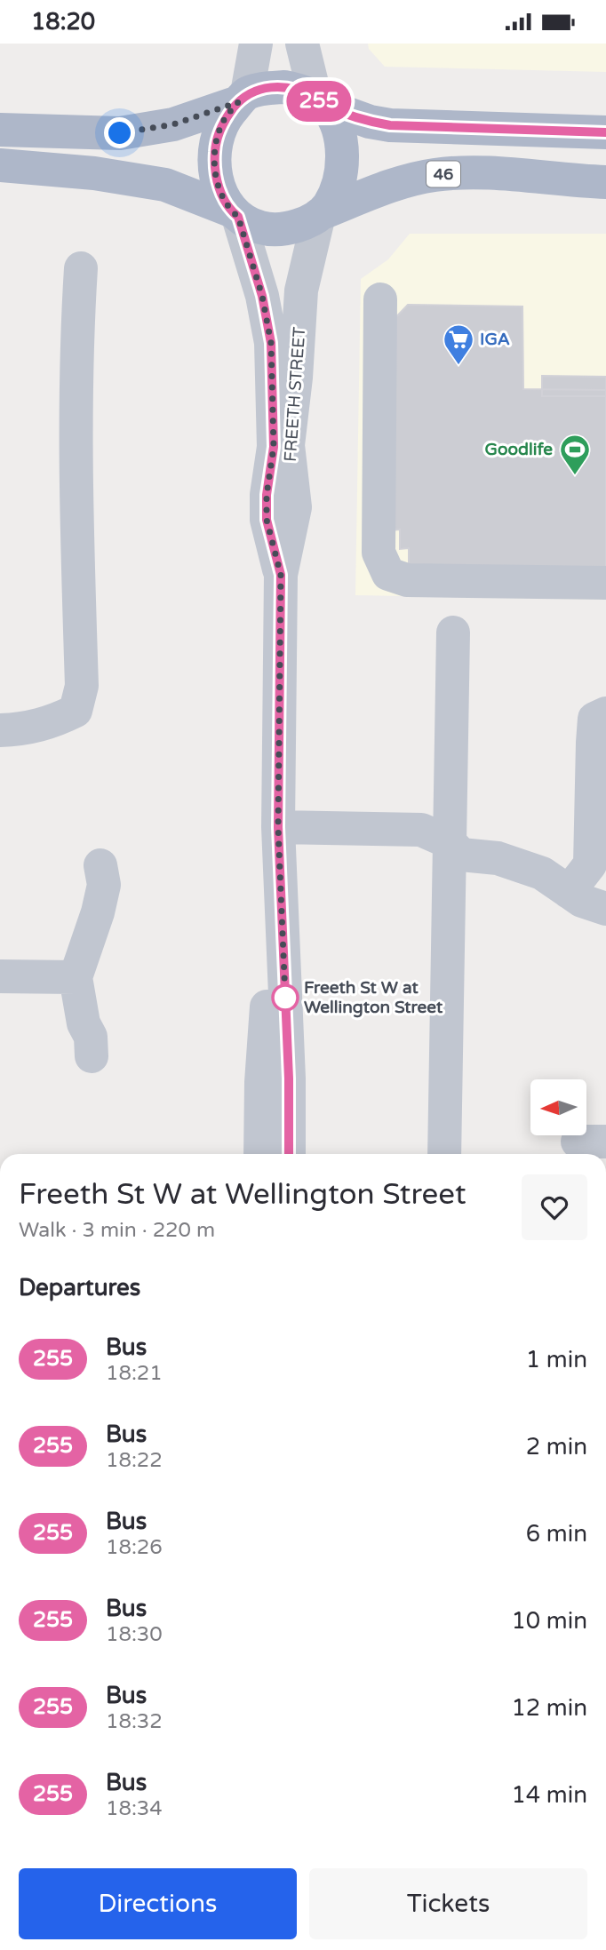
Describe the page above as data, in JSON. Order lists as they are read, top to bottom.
{
  "streets": {
    "main road": ["46"],
    "street": ["FREETH STREET"]
  },
  "crossings": [
    ["46", "FREETH STREET"]
  ],
  "places": {
    "supermarket": ["IGA"],
    "sports": ["Goodlife"],
    "other": ["Freeth St W at Wellington Street"]
  },
  "lines": ["bus line 255"],
  "north": "left",
  "page": {
    "status": "18:20",
    "on_map": "255",
    "heading": [
      ["Freeth St W at Wellington Street", "Walk · 3 min · 220 m"],
      "Departures"
    ],
    "list": [
      {
        "mark": "255",
        "name": "Bus",
        "note": "18:21",
        "value": "1 min"
      },
      {
        "mark": "255",
        "name": "Bus",
        "note": "18:22",
        "value": "2 min"
      },
      {
        "mark": "255",
        "name": "Bus",
        "note": "18:26",
        "value": "6 min"
      },
      {
        "mark": "255",
        "name": "Bus",
        "note": "18:30",
        "value": "10 min"
      },
      {
        "mark": "255",
        "name": "Bus",
        "note": "18:32",
        "value": "12 min"
      },
      {
        "mark": "255",
        "name": "Bus",
        "note": "18:34",
        "value": "14 min"
      }
    ],
    "buttons": ["Directions", "Tickets"]
  }
}
